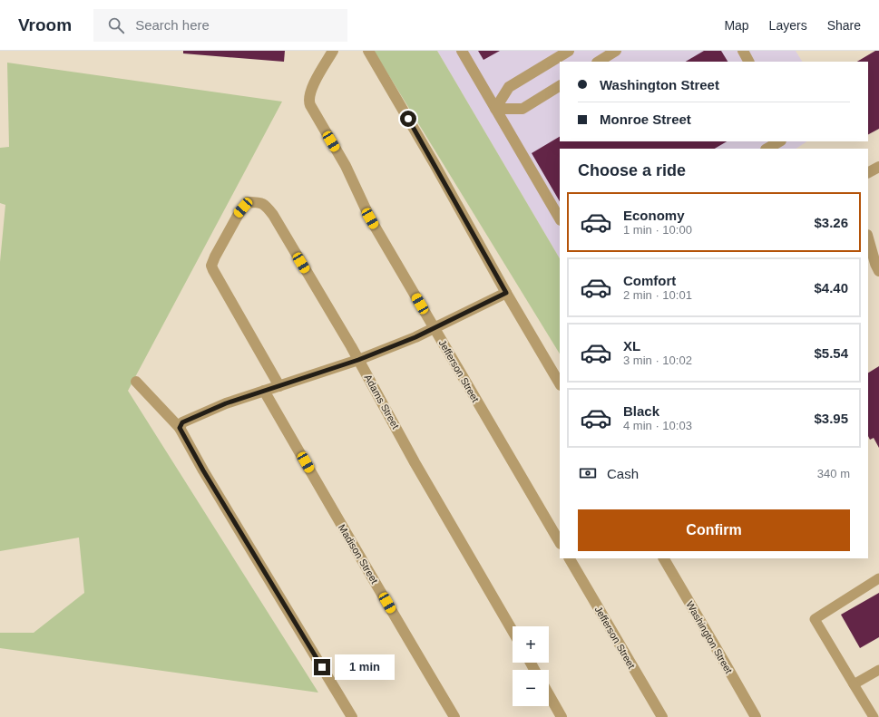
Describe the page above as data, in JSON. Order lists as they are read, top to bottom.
{
  "streets": {
    "street": [
      "Jefferson Street",
      "Adams Street",
      "Madison Street",
      "Washington Street"
    ]
  },
  "page": {
    "header": "Vroom",
    "search": "Search here",
    "nav": ["Map", "Layers", "Share"],
    "banner": ["Washington Street", "Monroe Street"],
    "heading": "Choose a ride",
    "list": [
      {
        "name": "Economy",
        "note": "1 min · 10:00",
        "value": "$3.26"
      },
      {
        "name": "Comfort",
        "note": "2 min · 10:01",
        "value": "$4.40"
      },
      {
        "name": "XL",
        "note": "3 min · 10:02",
        "value": "$5.54"
      },
      {
        "name": "Black",
        "note": "4 min · 10:03",
        "value": "$3.95"
      }
    ],
    "pay": ["Cash", "340 m"],
    "buttons": "Confirm",
    "map_buttons": ["+", "−"],
    "bubble": "1 min"
  }
}
